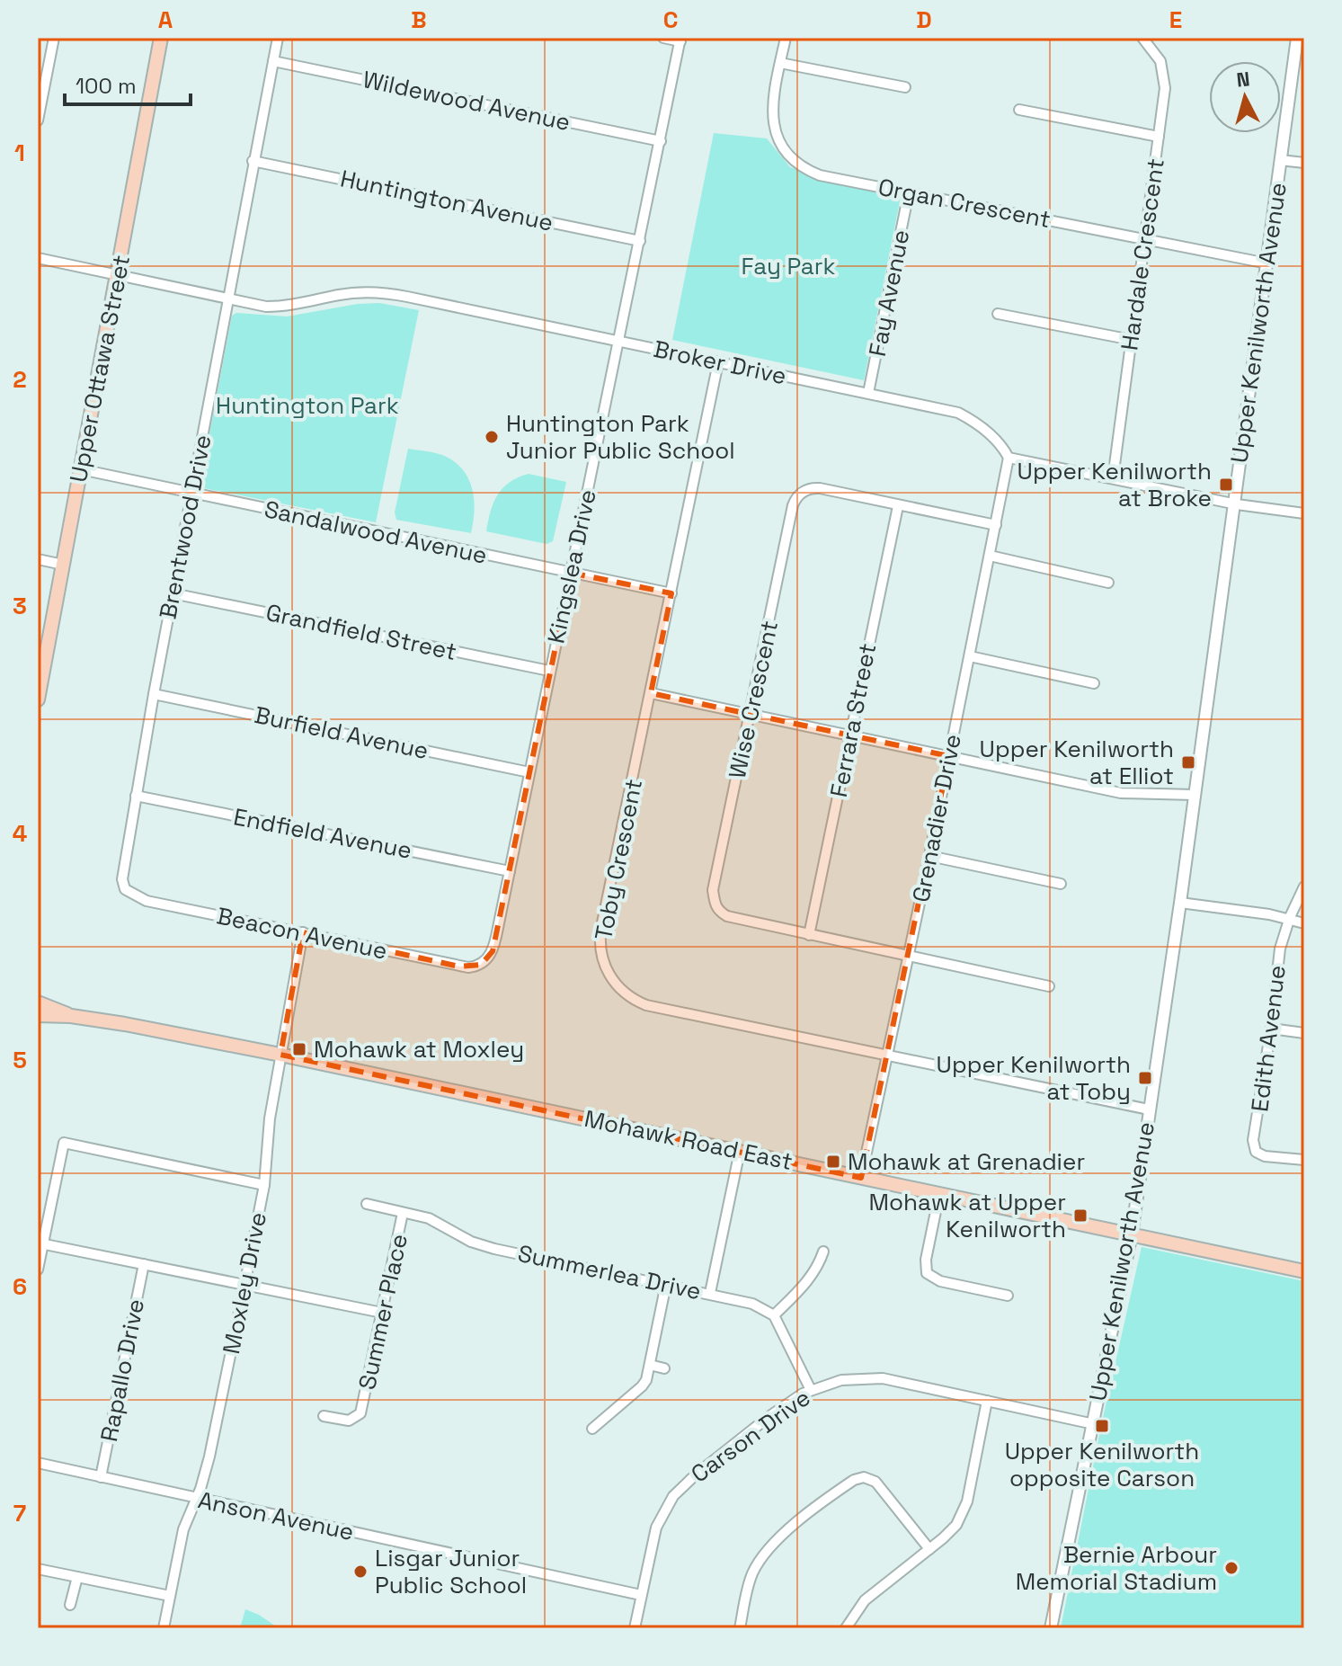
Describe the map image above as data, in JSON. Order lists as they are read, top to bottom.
{
  "streets": {
    "main road": ["Upper Ottawa Street", "Mohawk Road East"],
    "street": [
      "Wildewood Avenue",
      "Huntington Avenue",
      "Organ Crescent",
      "Hardale Crescent",
      "Fay Avenue",
      "Upper Kenilworth Avenue",
      "Broker Drive",
      "Brentwood Drive",
      "Sandalwood Avenue",
      "Kingslea Drive",
      "Grandfield Street",
      "Wise Crescent",
      "Ferrara Street",
      "Burfield Avenue",
      "Grenadier Drive",
      "Endfield Avenue",
      "Toby Crescent",
      "Beacon Avenue",
      "Edith Avenue",
      "Summerlea Drive",
      "Moxley Drive",
      "Summer Place",
      "Rapallo Drive",
      "Carson Drive",
      "Anson Avenue"
    ]
  },
  "crossings": [
    ["Wildewood Avenue", "Brentwood Drive"],
    ["Wildewood Avenue", "Kingslea Drive"],
    ["Huntington Avenue", "Brentwood Drive"],
    ["Huntington Avenue", "Kingslea Drive"],
    ["Organ Crescent", "Hardale Crescent"],
    ["Organ Crescent", "Fay Avenue"],
    ["Organ Crescent", "Upper Kenilworth Avenue"],
    ["Fay Avenue", "Broker Drive"],
    ["Upper Kenilworth Avenue", "Toby Crescent"],
    ["Upper Kenilworth Avenue", "Mohawk Road East"],
    ["Upper Kenilworth Avenue", "Carson Drive"],
    ["Broker Drive", "Upper Ottawa Street"],
    ["Broker Drive", "Brentwood Drive"],
    ["Broker Drive", "Kingslea Drive"],
    ["Broker Drive", "Grenadier Drive"],
    ["Broker Drive", "Toby Crescent"],
    ["Upper Ottawa Street", "Sandalwood Avenue"],
    ["Brentwood Drive", "Sandalwood Avenue"],
    ["Brentwood Drive", "Grandfield Street"],
    ["Brentwood Drive", "Burfield Avenue"],
    ["Brentwood Drive", "Endfield Avenue"],
    ["Brentwood Drive", "Beacon Avenue"],
    ["Sandalwood Avenue", "Kingslea Drive"],
    ["Sandalwood Avenue", "Toby Crescent"],
    ["Kingslea Drive", "Grandfield Street"],
    ["Kingslea Drive", "Burfield Avenue"],
    ["Kingslea Drive", "Endfield Avenue"],
    ["Kingslea Drive", "Beacon Avenue"],
    ["Wise Crescent", "Ferrara Street"],
    ["Wise Crescent", "Grenadier Drive"],
    ["Grenadier Drive", "Toby Crescent"],
    ["Grenadier Drive", "Mohawk Road East"],
    ["Beacon Avenue", "Moxley Drive"],
    ["Mohawk Road East", "Moxley Drive"],
    ["Summerlea Drive", "Summer Place"],
    ["Moxley Drive", "Anson Avenue"],
    ["Rapallo Drive", "Anson Avenue"],
    ["Carson Drive", "Anson Avenue"]
  ],
  "parks": ["Fay Park", "Huntington Park"],
  "places": {
    "other": ["Huntington Park Junior Public School", "Bernie Arbour Memorial Stadium", "Lisgar Junior Public School"],
    "transit": [
      "Upper Kenilworth at Broke",
      "Upper Kenilworth at Elliot",
      "Mohawk at Moxley",
      "Upper Kenilworth at Toby",
      "Mohawk at Grenadier",
      "Mohawk at Upper Kenilworth",
      "Upper Kenilworth opposite Carson"
    ]
  },
  "scale_bar": "100 m",
  "north": "top",
  "grid": {
    "columns": [
      "A",
      "B",
      "C",
      "D",
      "E"
    ],
    "rows": [
      "1",
      "2",
      "3",
      "4",
      "5",
      "6",
      "7"
    ]
  }
}
